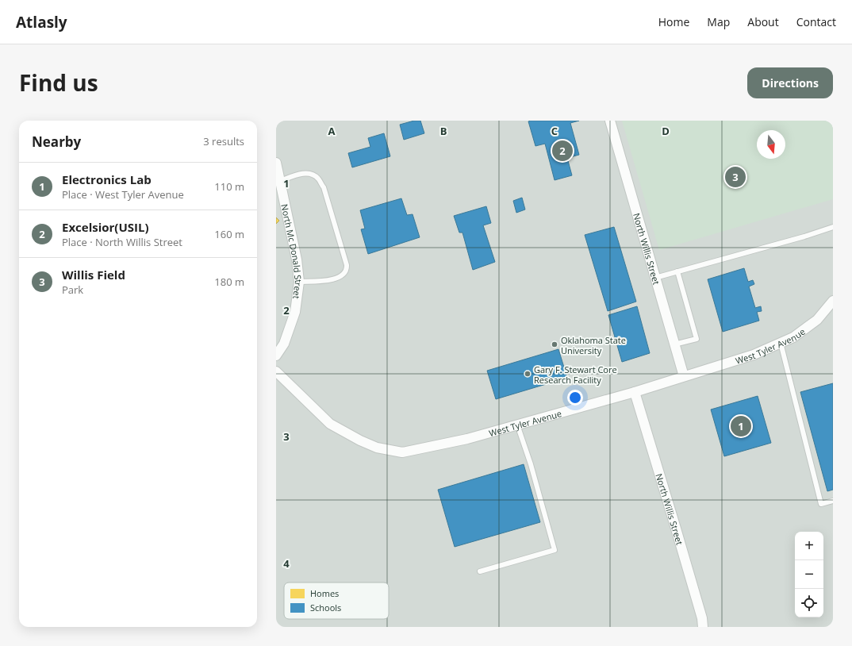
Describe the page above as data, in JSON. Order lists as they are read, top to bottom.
{
  "streets": {
    "street": ["North Willis Street", "North Mc Donald Street", "West Tyler Avenue"]
  },
  "crossings": [
    ["North Willis Street", "West Tyler Avenue"]
  ],
  "places": ["Oklahoma State University", "Gary F. Stewart Core Research Facility"],
  "legend": ["Homes", "Schools"],
  "north": "bottom",
  "page": {
    "header": "Atlasly",
    "nav": [
      "Home",
      "Map",
      "About",
      "Contact"
    ],
    "title": "Find us",
    "buttons": "Directions",
    "heading": ["Nearby", "3 results"],
    "pins": ["2", "3", "1"],
    "list": [
      {
        "mark": "1",
        "name": "Electronics Lab",
        "note": "Place · West Tyler Avenue",
        "value": "110 m"
      },
      {
        "mark": "2",
        "name": "Excelsior(USIL)",
        "note": "Place · North Willis Street",
        "value": "160 m"
      },
      {
        "mark": "3",
        "name": "Willis Field",
        "note": "Park",
        "value": "180 m"
      }
    ],
    "map_buttons": ["+", "−"]
  },
  "grid": {
    "columns": [
      "A",
      "B",
      "C",
      "D"
    ],
    "rows": [
      "1",
      "2",
      "3",
      "4"
    ]
  }
}
